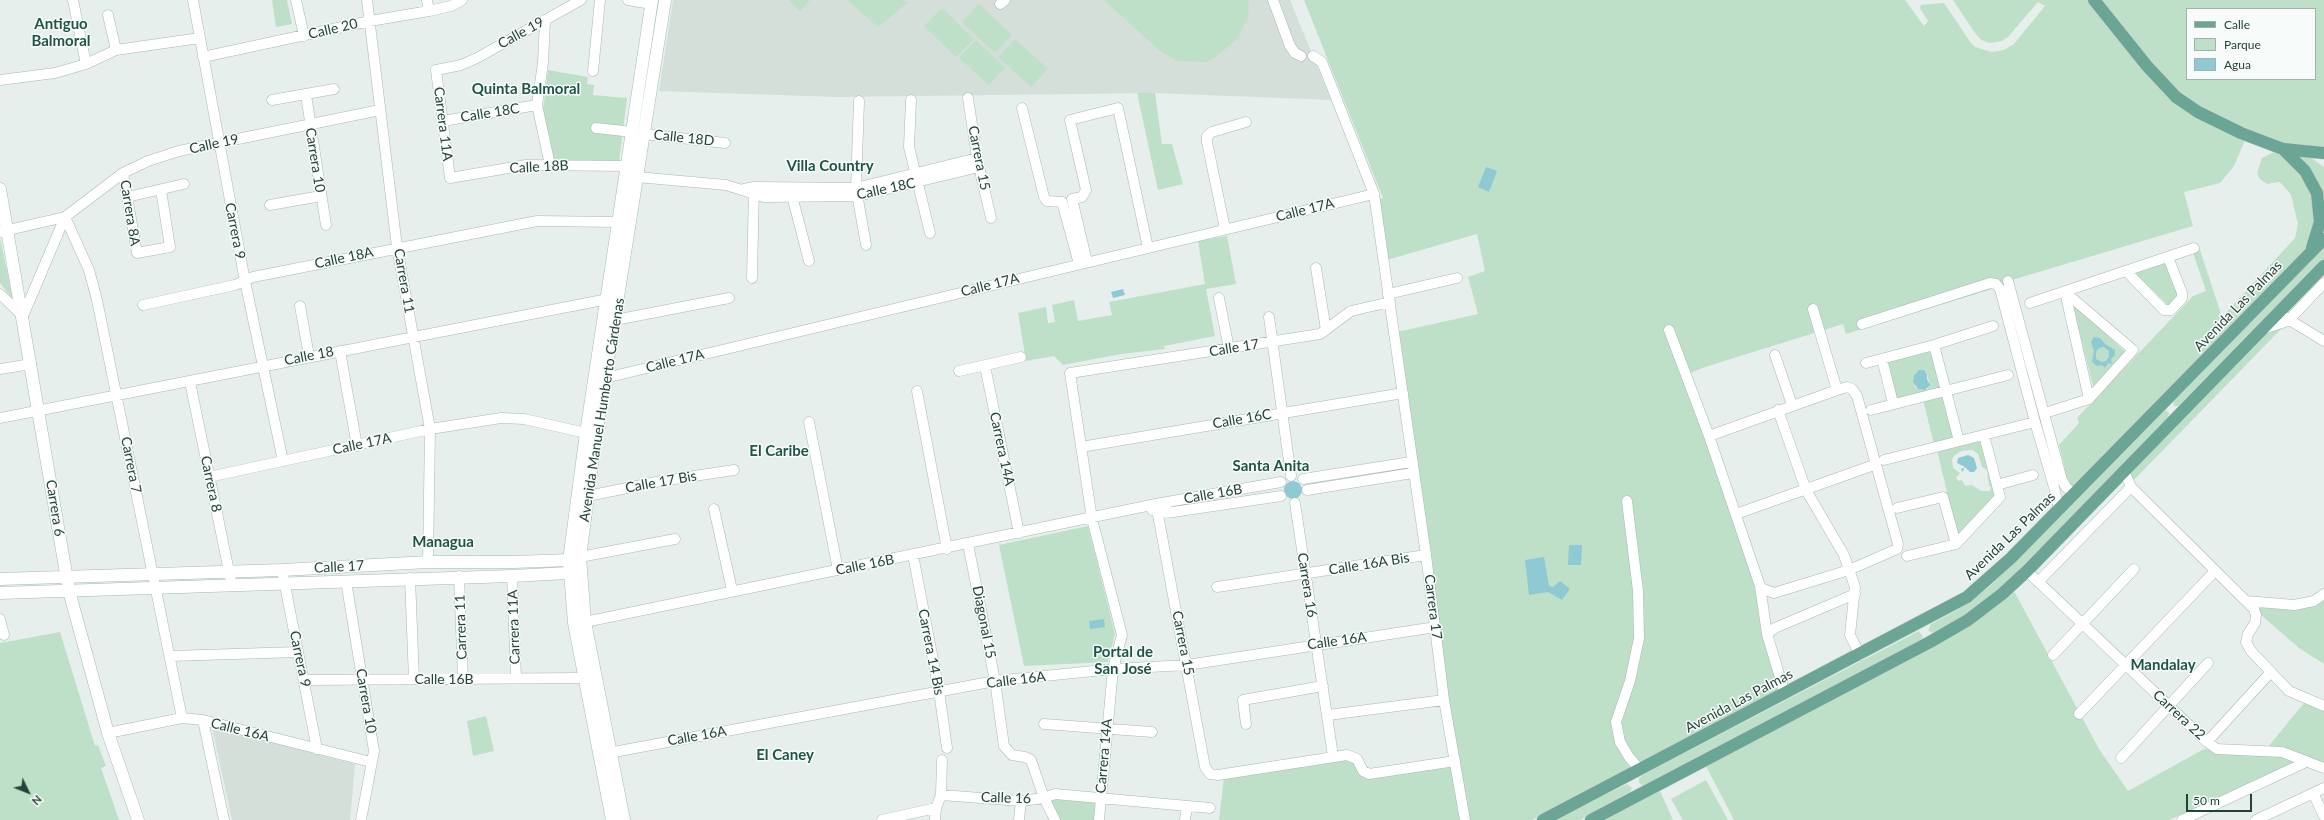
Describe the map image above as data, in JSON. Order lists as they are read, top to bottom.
{
  "streets": {
    "main road": ["Avenida Las Palmas"],
    "street": [
      "Calle 20",
      "Calle 19",
      "Calle 18C",
      "Carrera 11A",
      "Calle 18D",
      "Carrera 15",
      "Carrera 10",
      "Calle 18B",
      "Calle 17A",
      "Carrera 8A",
      "Carrera 9",
      "Calle 18A",
      "Carrera 11",
      "Calle 17",
      "Calle 18",
      "Avenida Manuel Humberto Cárdenas",
      "Calle 16C",
      "Carrera 14A",
      "Carrera 7",
      "Calle 17 Bis",
      "Carrera 8",
      "Calle 16B",
      "Carrera 6",
      "Calle 16A Bis",
      "Carrera 16",
      "Carrera 17",
      "Diagonal 15",
      "Calle 16A",
      "Carrera 14 Bis",
      "Carrera 22",
      "Calle 16"
    ]
  },
  "crossings": [
    ["Calle 20", "Carrera 9"],
    ["Calle 20", "Carrera 11"],
    ["Calle 19", "Carrera 11A"],
    ["Calle 19", "Carrera 10"],
    ["Calle 19", "Carrera 8A"],
    ["Calle 19", "Carrera 9"],
    ["Calle 19", "Carrera 11"],
    ["Calle 19", "Carrera 7"],
    ["Calle 19", "Carrera 6"],
    ["Calle 18C", "Carrera 11A"],
    ["Calle 18C", "Carrera 15"],
    ["Calle 18C", "Avenida Manuel Humberto Cárdenas"],
    ["Carrera 11A", "Calle 18B"],
    ["Carrera 11A", "Calle 17"],
    ["Carrera 11A", "Calle 16B"],
    ["Calle 18D", "Avenida Manuel Humberto Cárdenas"],
    ["Carrera 15", "Calle 16B"],
    ["Carrera 15", "Carrera 16"],
    ["Carrera 15", "Calle 16A"],
    ["Carrera 10", "Calle 17"],
    ["Carrera 10", "Calle 16B"],
    ["Carrera 10", "Calle 16A"],
    ["Calle 18B", "Avenida Manuel Humberto Cárdenas"],
    ["Calle 17A", "Carrera 9"],
    ["Calle 17A", "Carrera 11"],
    ["Calle 17A", "Avenida Manuel Humberto Cárdenas"],
    ["Calle 17A", "Carrera 8"],
    ["Calle 17A", "Carrera 17"],
    ["Carrera 9", "Calle 18A"],
    ["Carrera 9", "Calle 17"],
    ["Carrera 9", "Calle 18"],
    ["Carrera 9", "Calle 16B"],
    ["Carrera 9", "Calle 16A"],
    ["Calle 18A", "Carrera 11"],
    ["Calle 18A", "Avenida Manuel Humberto Cárdenas"],
    ["Carrera 11", "Calle 17"],
    ["Carrera 11", "Calle 18"],
    ["Carrera 11", "Calle 16B"],
    ["Calle 17", "Avenida Manuel Humberto Cárdenas"],
    ["Calle 17", "Carrera 14A"],
    ["Calle 17", "Carrera 7"],
    ["Calle 17", "Carrera 8"],
    ["Calle 17", "Carrera 6"],
    ["Calle 17", "Carrera 17"],
    ["Calle 18", "Avenida Manuel Humberto Cárdenas"],
    ["Calle 18", "Carrera 7"],
    ["Calle 18", "Carrera 8"],
    ["Calle 18", "Carrera 6"],
    ["Avenida Manuel Humberto Cárdenas", "Calle 17 Bis"],
    ["Avenida Manuel Humberto Cárdenas", "Calle 16B"],
    ["Avenida Manuel Humberto Cárdenas", "Calle 16A"],
    ["Calle 16C", "Carrera 14A"],
    ["Calle 16C", "Carrera 17"],
    ["Carrera 14A", "Calle 16B"],
    ["Carrera 14A", "Calle 16A"],
    ["Carrera 14A", "Calle 16"],
    ["Carrera 7", "Calle 16A"],
    ["Calle 16B", "Carrera 16"],
    ["Calle 16B", "Diagonal 15"],
    ["Calle 16B", "Carrera 14 Bis"],
    ["Carrera 6", "Calle 16A"],
    ["Calle 16A Bis", "Carrera 16"],
    ["Calle 16A Bis", "Carrera 17"],
    ["Carrera 16", "Calle 16A"],
    ["Carrera 17", "Calle 16A"],
    ["Diagonal 15", "Calle 16A"],
    ["Diagonal 15", "Calle 16"],
    ["Calle 16A", "Carrera 14 Bis"]
  ],
  "districts": [
    "Antiguo Balmoral",
    "Quinta Balmoral",
    "Villa Country",
    "El Caribe",
    "Santa Anita",
    "Managua",
    "Portal de San José",
    "Mandalay",
    "El Caney"
  ],
  "legend": ["Calle", "Parque", "Agua"],
  "scale_bar": "50 m",
  "north": "bottom right"
}
